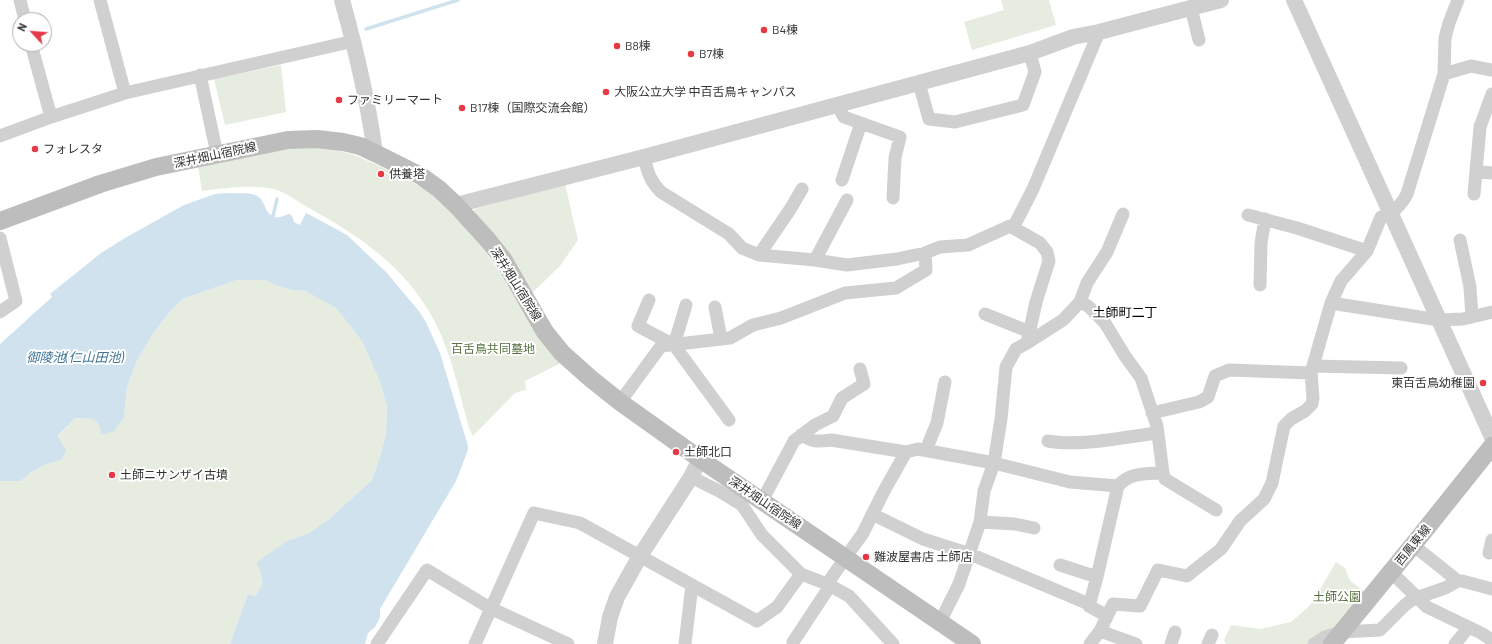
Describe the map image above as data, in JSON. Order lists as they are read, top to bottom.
{
  "streets": {
    "main road": ["深井畑山宿院線", "西鳳東線"]
  },
  "districts": ["土師町二丁"],
  "water": ["御陵池(仁山田池)"],
  "parks": ["百舌鳥共同墓地", "土師公園"],
  "places": [
    "B4棟",
    "B8棟",
    "B7棟",
    "大阪公立大学 中百舌鳥キャンパス",
    "ファミリーマート",
    "B17棟（国際交流会館）",
    "フォレスタ",
    "供養塔",
    "東百舌鳥幼稚園",
    "土師北口",
    "土師ニサンザイ古墳",
    "難波屋書店 土師店"
  ],
  "north": "top left"
}
